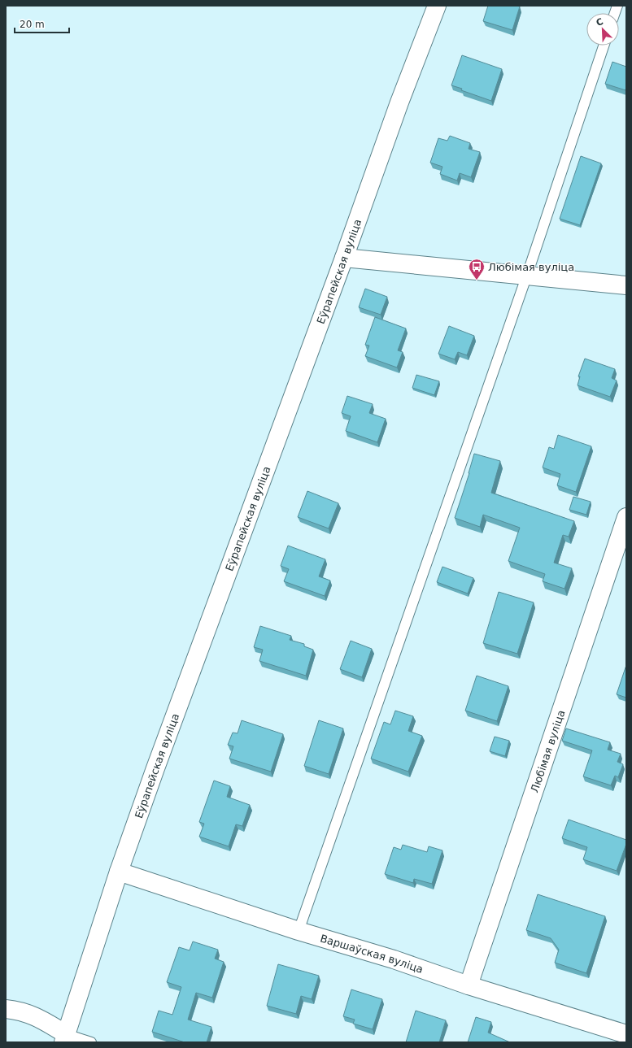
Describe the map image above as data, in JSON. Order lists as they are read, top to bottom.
{
  "streets": {
    "street": ["Еўрапейская вуліца", "Любімая вуліца", "Варшаўская вуліца"]
  },
  "crossings": [
    ["Еўрапейская вуліца", "Варшаўская вуліца"],
    ["Любімая вуліца", "Варшаўская вуліца"]
  ],
  "places": {
    "bus stop": ["Любімая вуліца"]
  },
  "scale_bar": "20 m",
  "north": "top left"
}
